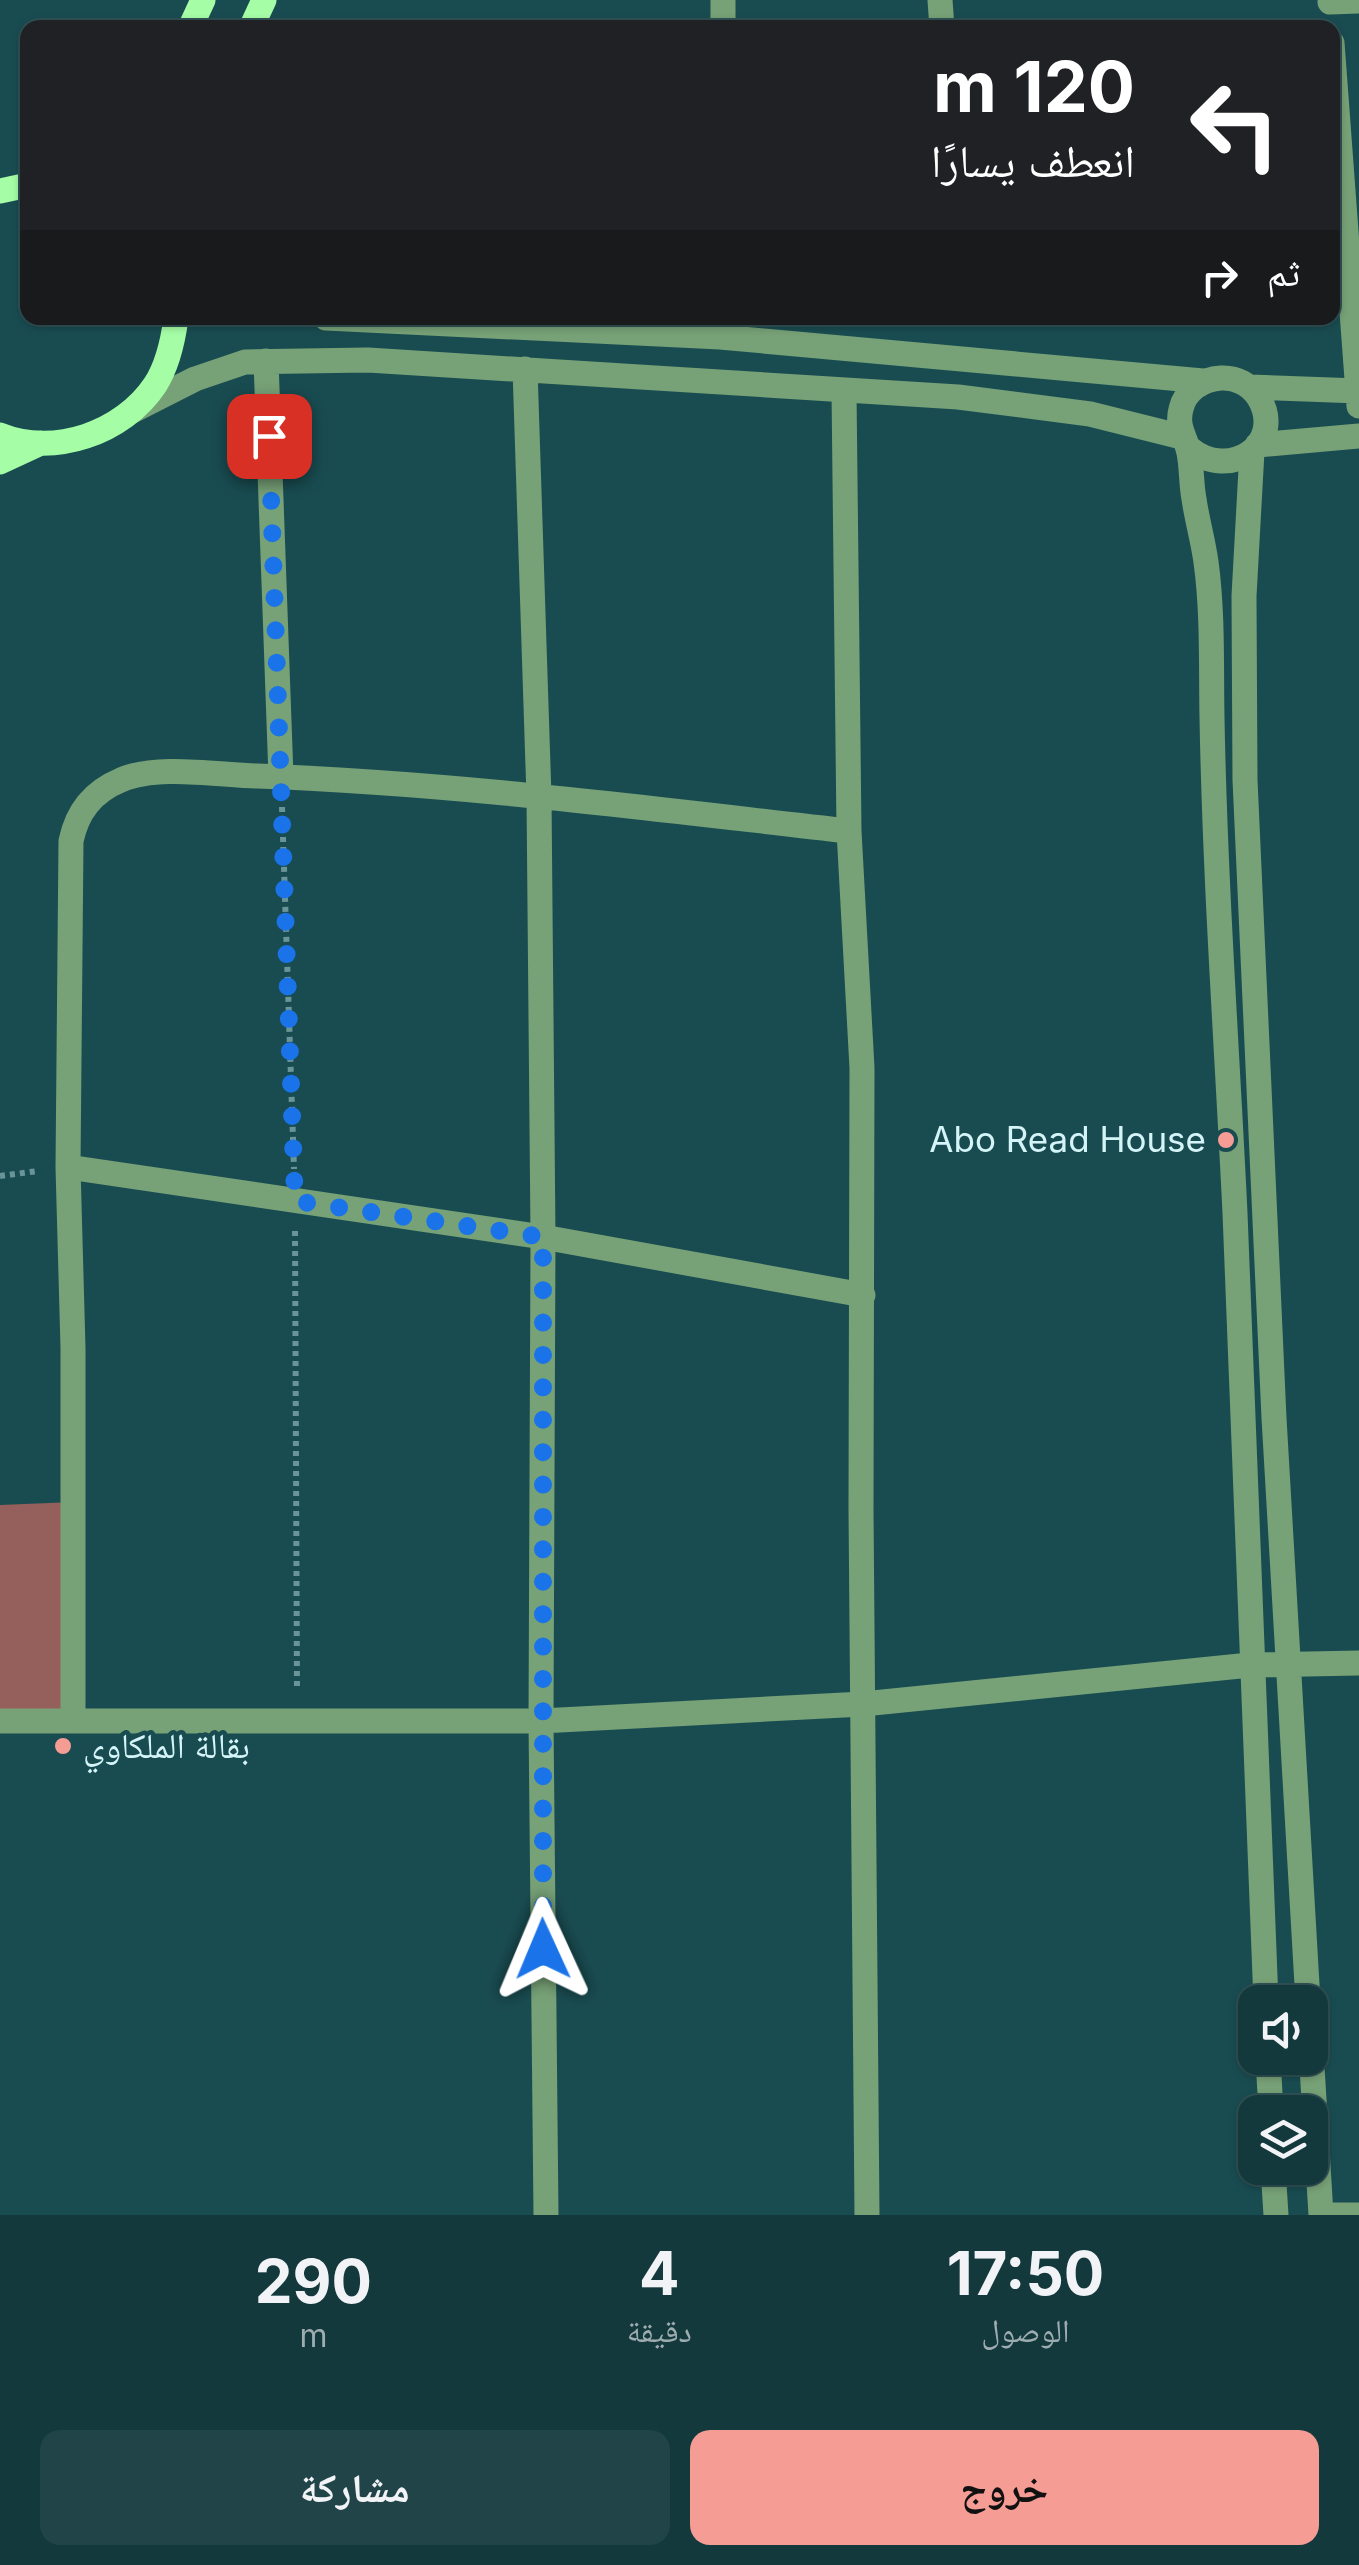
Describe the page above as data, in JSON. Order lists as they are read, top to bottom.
{
  "places": ["Abo Read House", "بقالة الملكاوي"],
  "page": {
    "turn": ["120 m", "انعطف يسارًا"],
    "then": "ثم",
    "eta": [
      "17:50",
      "الوصول",
      "4",
      "دقيقة",
      "290",
      "m"
    ],
    "buttons": ["خروج", "مشاركة"]
  }
}
